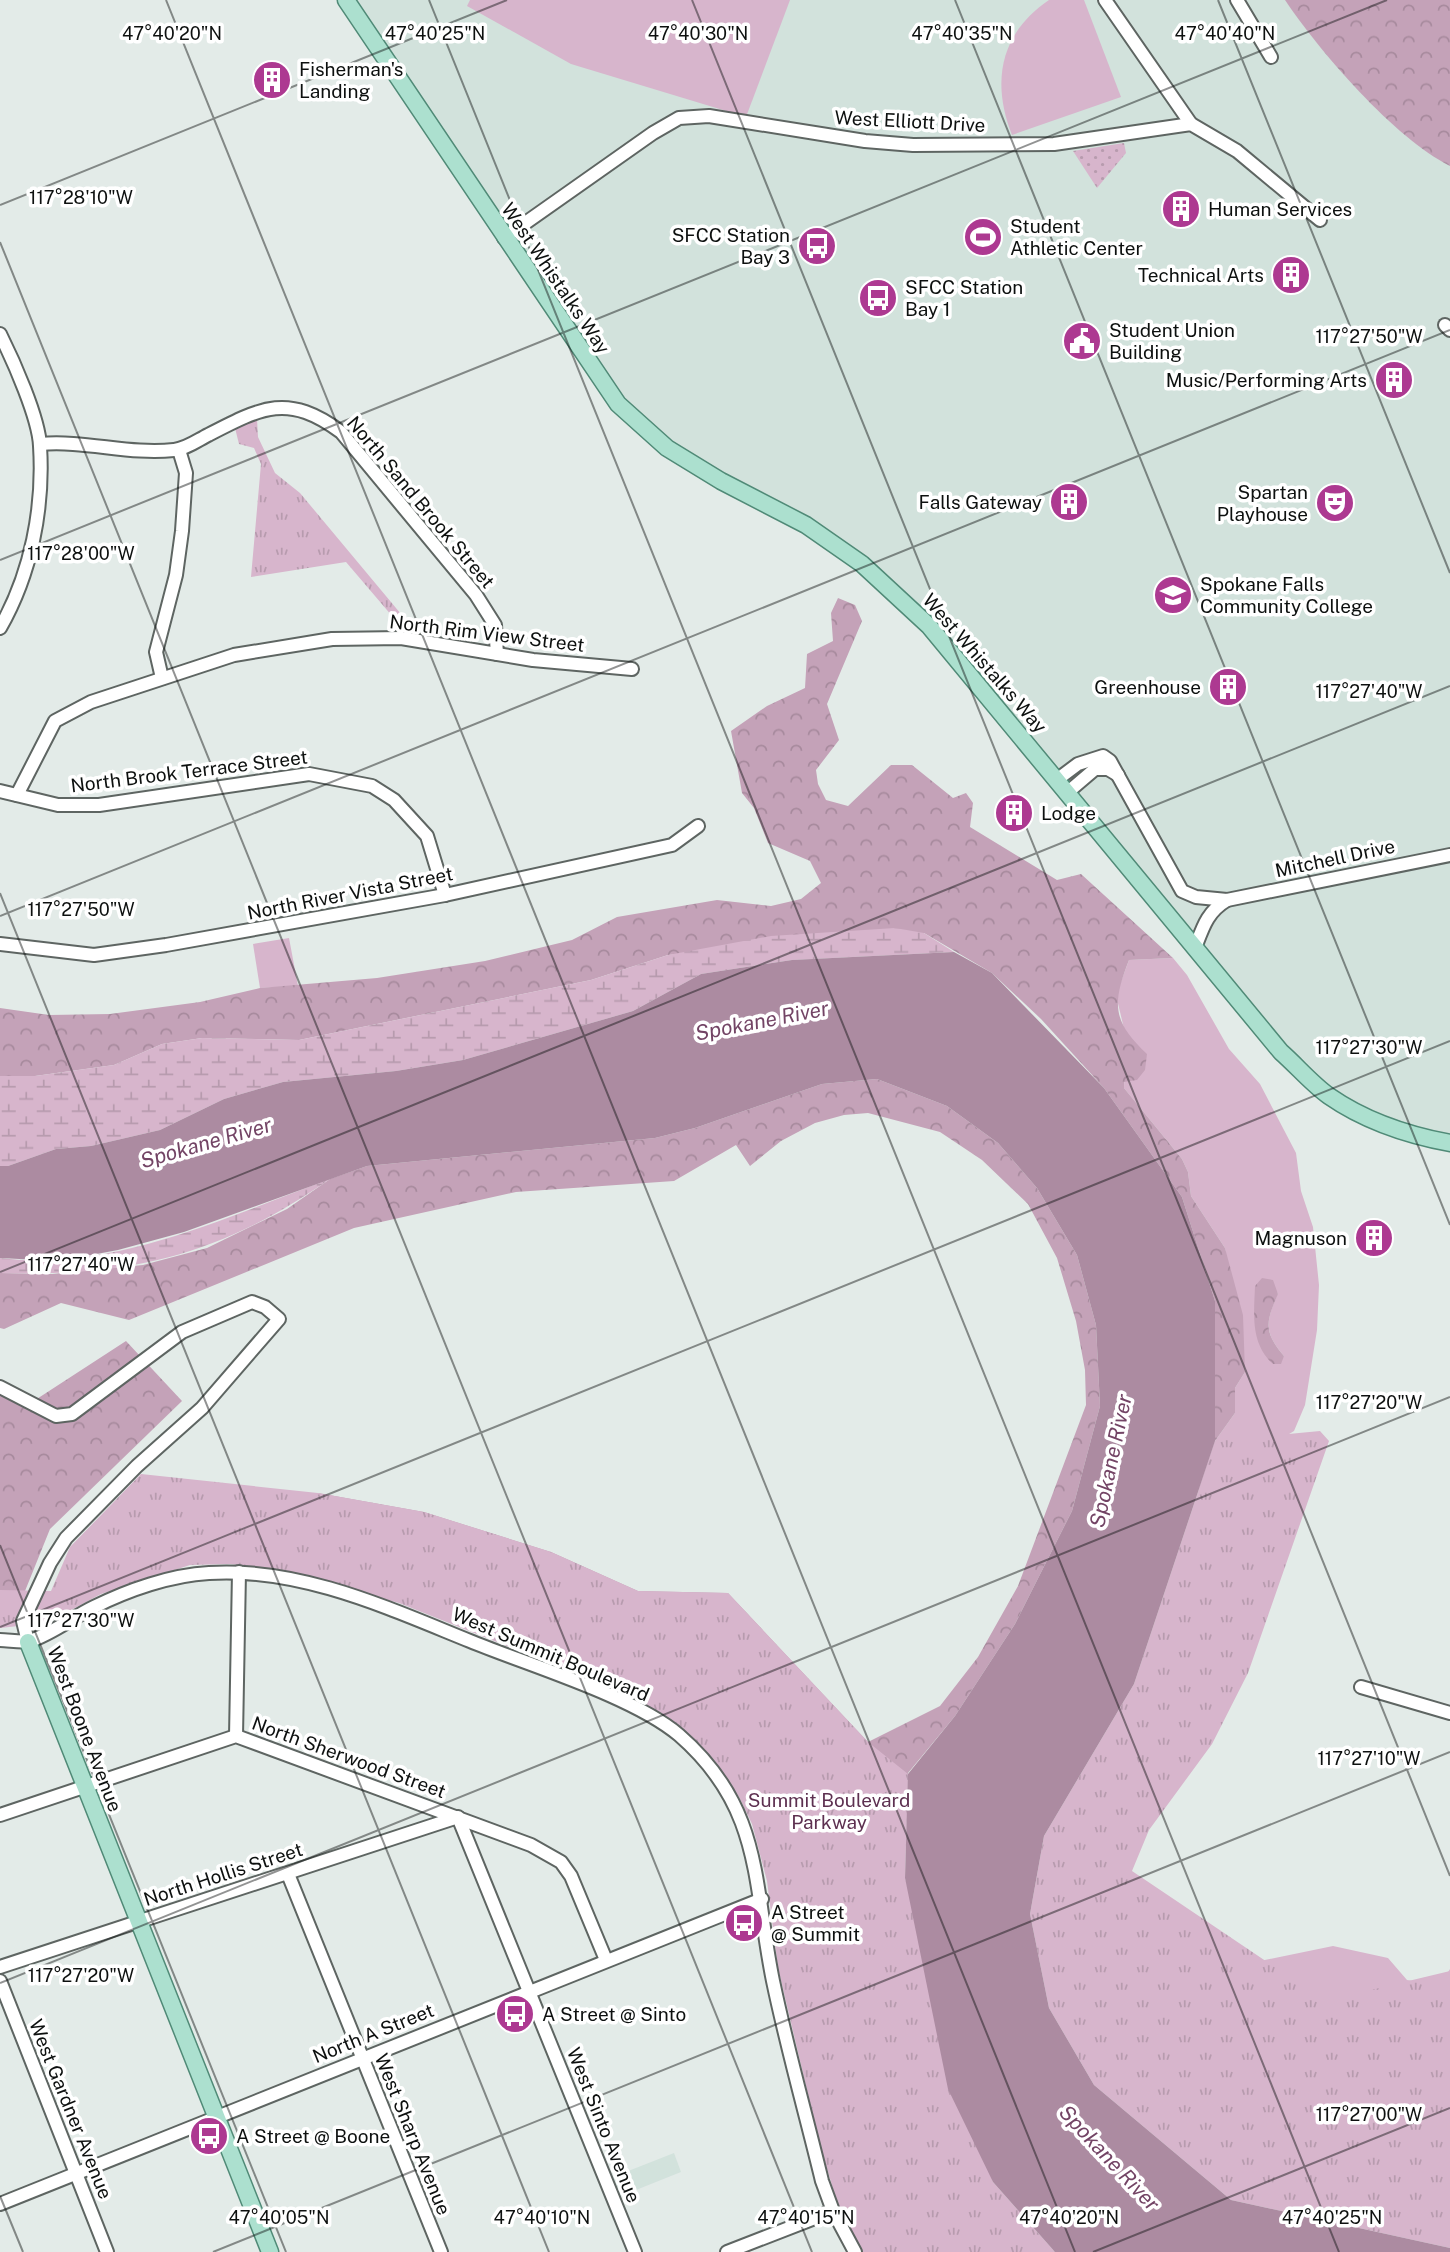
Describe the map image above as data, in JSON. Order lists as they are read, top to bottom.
{
  "streets": {
    "main road": ["West Whistalks Way", "West Boone Avenue"],
    "street": [
      "West Elliott Drive",
      "North Sand Brook Street",
      "North Rim View Street",
      "North Brook Terrace Street",
      "Mitchell Drive",
      "North River Vista Street",
      "West Summit Boulevard",
      "North Sherwood Street",
      "North Hollis Street",
      "North A Street",
      "West Gardner Avenue",
      "West Sinto Avenue",
      "West Sharp Avenue"
    ]
  },
  "crossings": [
    ["West Elliott Drive", "West Whistalks Way"],
    ["West Whistalks Way", "Mitchell Drive"],
    ["North Sand Brook Street", "North Rim View Street"],
    ["North Rim View Street", "North Brook Terrace Street"],
    ["North Brook Terrace Street", "North River Vista Street"],
    ["West Summit Boulevard", "West Boone Avenue"],
    ["West Summit Boulevard", "North A Street"],
    ["West Boone Avenue", "North Sherwood Street"],
    ["West Boone Avenue", "North Hollis Street"],
    ["West Boone Avenue", "North A Street"],
    ["North Sherwood Street", "North Hollis Street"],
    ["North Sherwood Street", "North A Street"],
    ["North Sherwood Street", "West Sinto Avenue"],
    ["North Hollis Street", "West Sinto Avenue"],
    ["North Hollis Street", "West Sharp Avenue"],
    ["North A Street", "West Gardner Avenue"],
    ["North A Street", "West Sinto Avenue"],
    ["North A Street", "West Sharp Avenue"]
  ],
  "water": ["Spokane River"],
  "parks": ["Summit Boulevard Parkway"],
  "places": {
    "building": [
      "Fisherman's Landing",
      "Human Services",
      "Technical Arts",
      "Music/Performing Arts",
      "Falls Gateway",
      "Greenhouse",
      "Lodge",
      "Magnuson"
    ],
    "sports": ["Student Athletic Center"],
    "bus stop": [
      "SFCC Station Bay 3",
      "SFCC Station Bay 1",
      "A Street @ Summit",
      "A Street @ Sinto",
      "A Street @ Boone"
    ],
    "public building": ["Student Union Building"],
    "theatre": ["Spartan Playhouse"],
    "school or university": ["Spokane Falls Community College"]
  },
  "coordinates": [
    "47°40'20\"N",
    "47°40'25\"N",
    "47°40'30\"N",
    "47°40'35\"N",
    "47°40'40\"N",
    "117°28'10\"W",
    "117°27'50\"W",
    "117°28'00\"W",
    "117°27'40\"W",
    "117°27'30\"W",
    "117°27'20\"W",
    "117°27'10\"W",
    "117°27'00\"W",
    "47°40'05\"N",
    "47°40'10\"N",
    "47°40'15\"N"
  ]
}
